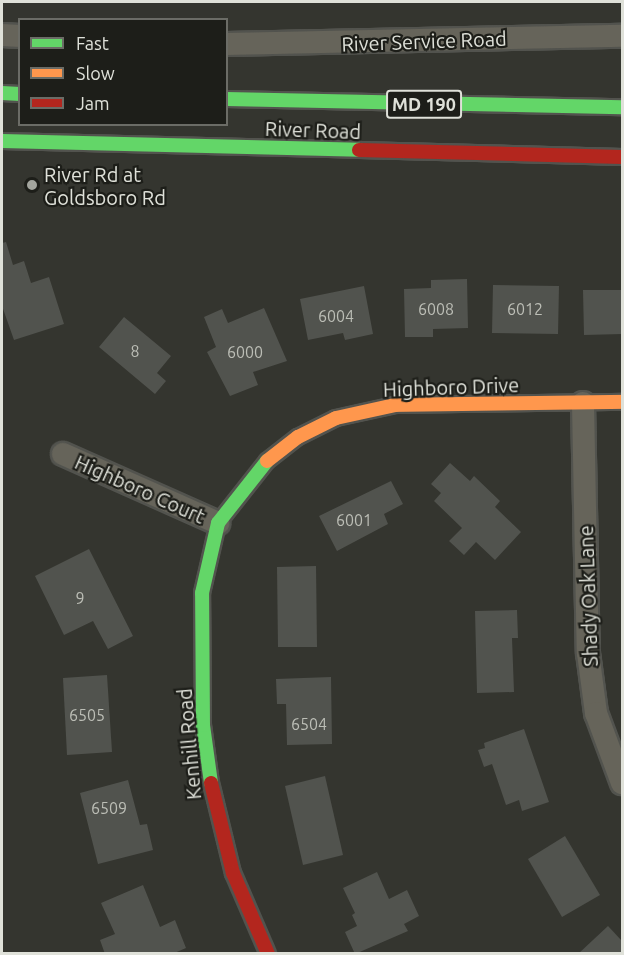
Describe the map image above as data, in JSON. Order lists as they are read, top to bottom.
{
  "streets": {
    "main road": [
      "MD 190",
      "River Road",
      "Highboro Drive",
      "Kenhill Road"
    ],
    "street": ["River Service Road", "Highboro Court", "Shady Oak Lane"]
  },
  "crossings": [
    ["Highboro Drive", "Highboro Court"],
    ["Highboro Drive", "Shady Oak Lane"],
    ["Highboro Drive", "Kenhill Road"],
    ["Highboro Court", "Kenhill Road"]
  ],
  "places": ["River Rd at Goldsboro Rd"],
  "house_numbers": [
    "6008",
    "6012",
    "6004",
    "8",
    "6000",
    "6001",
    "9",
    "6505",
    "6504",
    "6509"
  ],
  "legend": ["Fast", "Slow", "Jam"]
}
